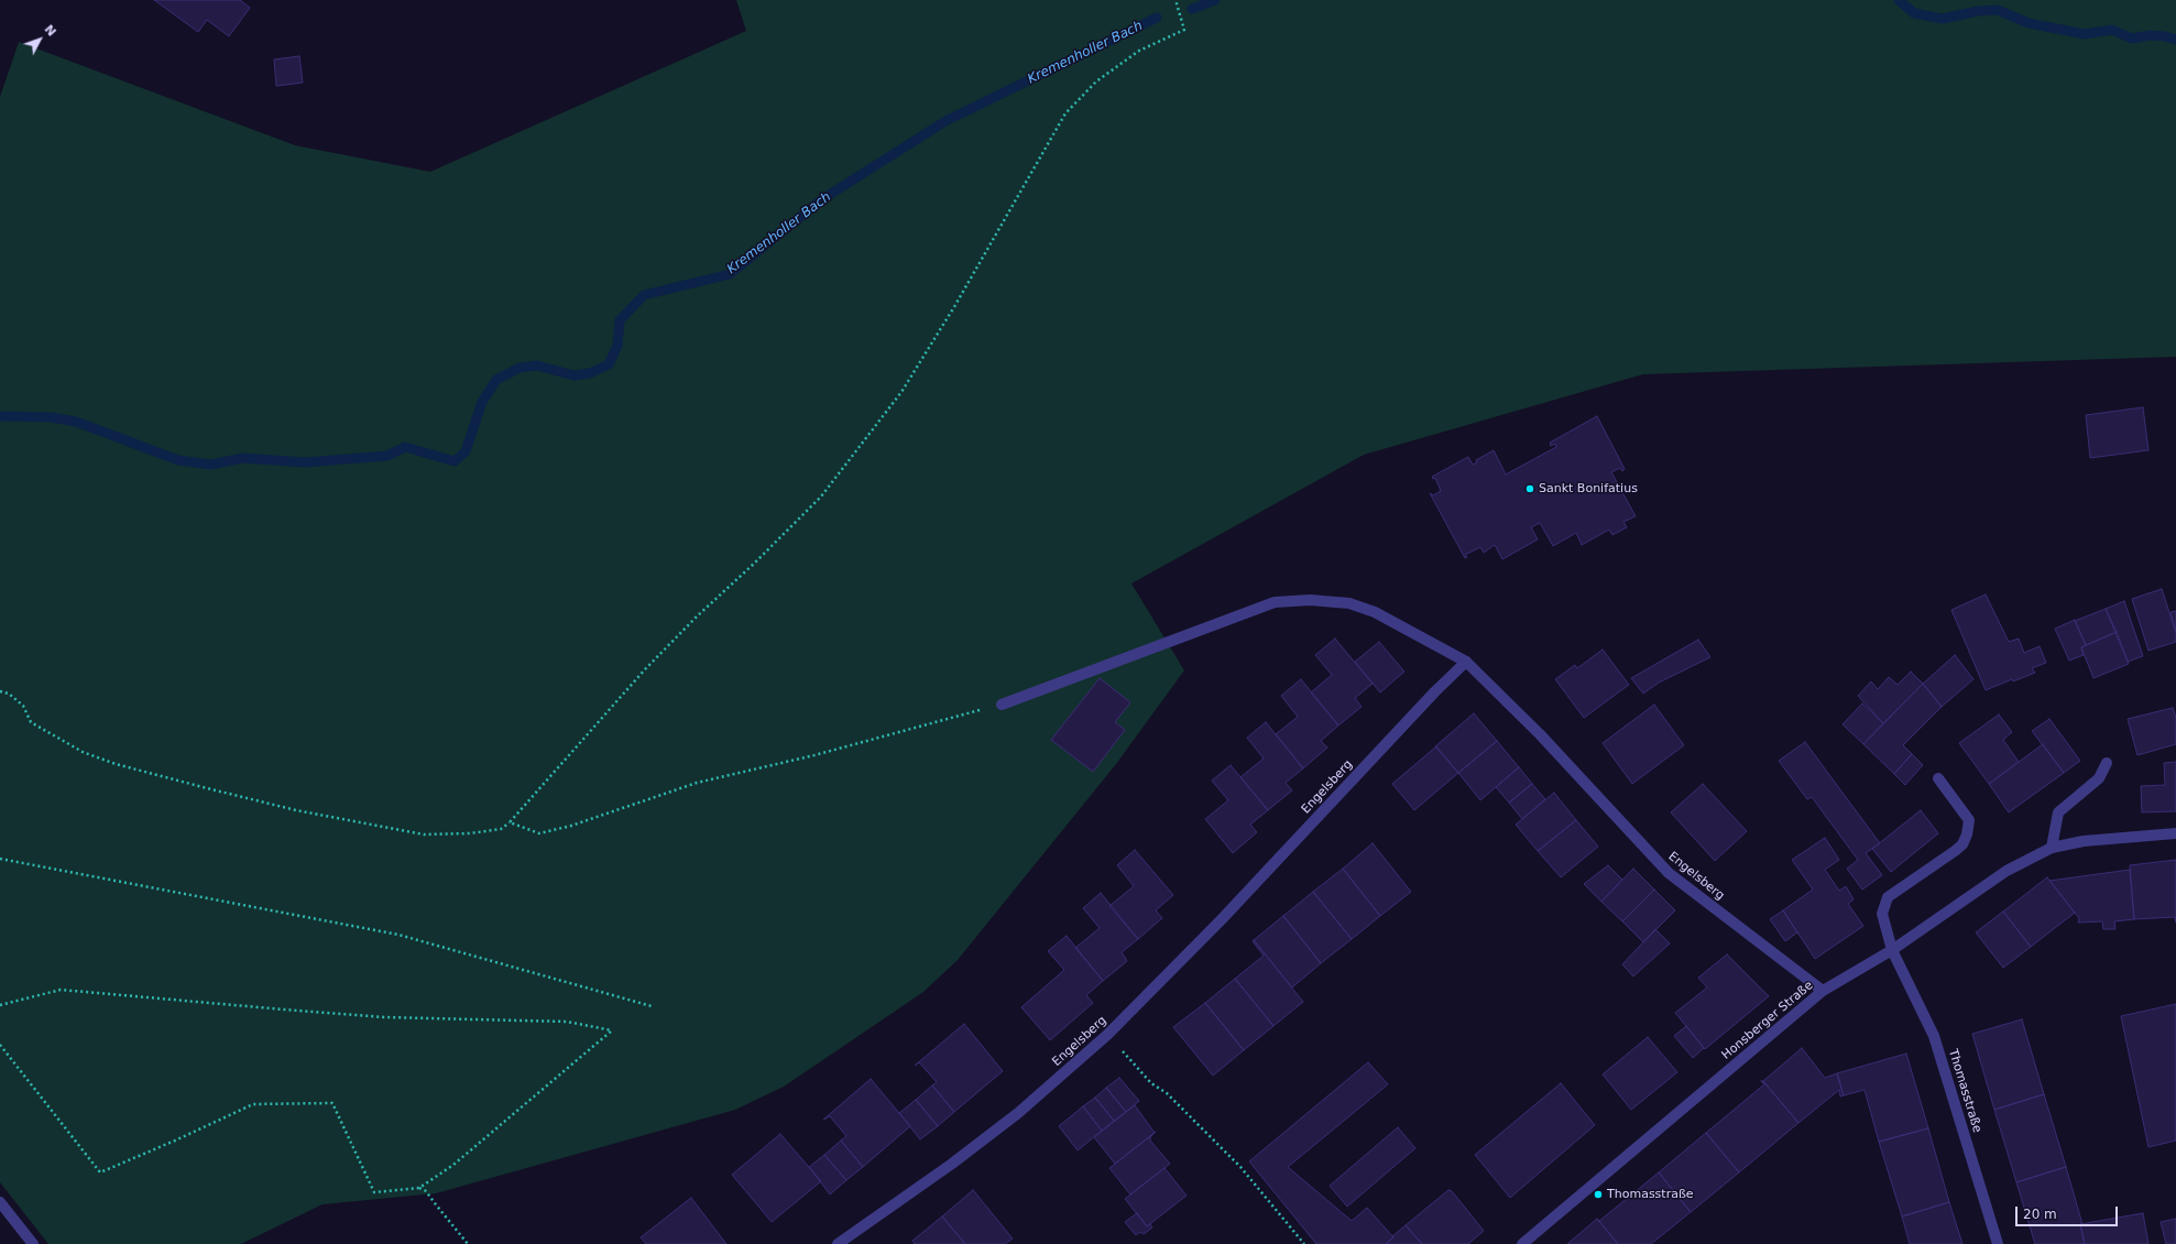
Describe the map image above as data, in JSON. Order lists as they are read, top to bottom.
{
  "streets": {
    "street": ["Engelsberg", "Honsberger Straße", "Thomasstraße"]
  },
  "crossings": [
    ["Engelsberg", "Honsberger Straße"],
    ["Honsberger Straße", "Thomasstraße"]
  ],
  "water": ["Kremenholler Bach"],
  "places": ["Sankt Bonifatius", "Thomasstraße"],
  "scale_bar": "20 m",
  "north": "top right"
}
